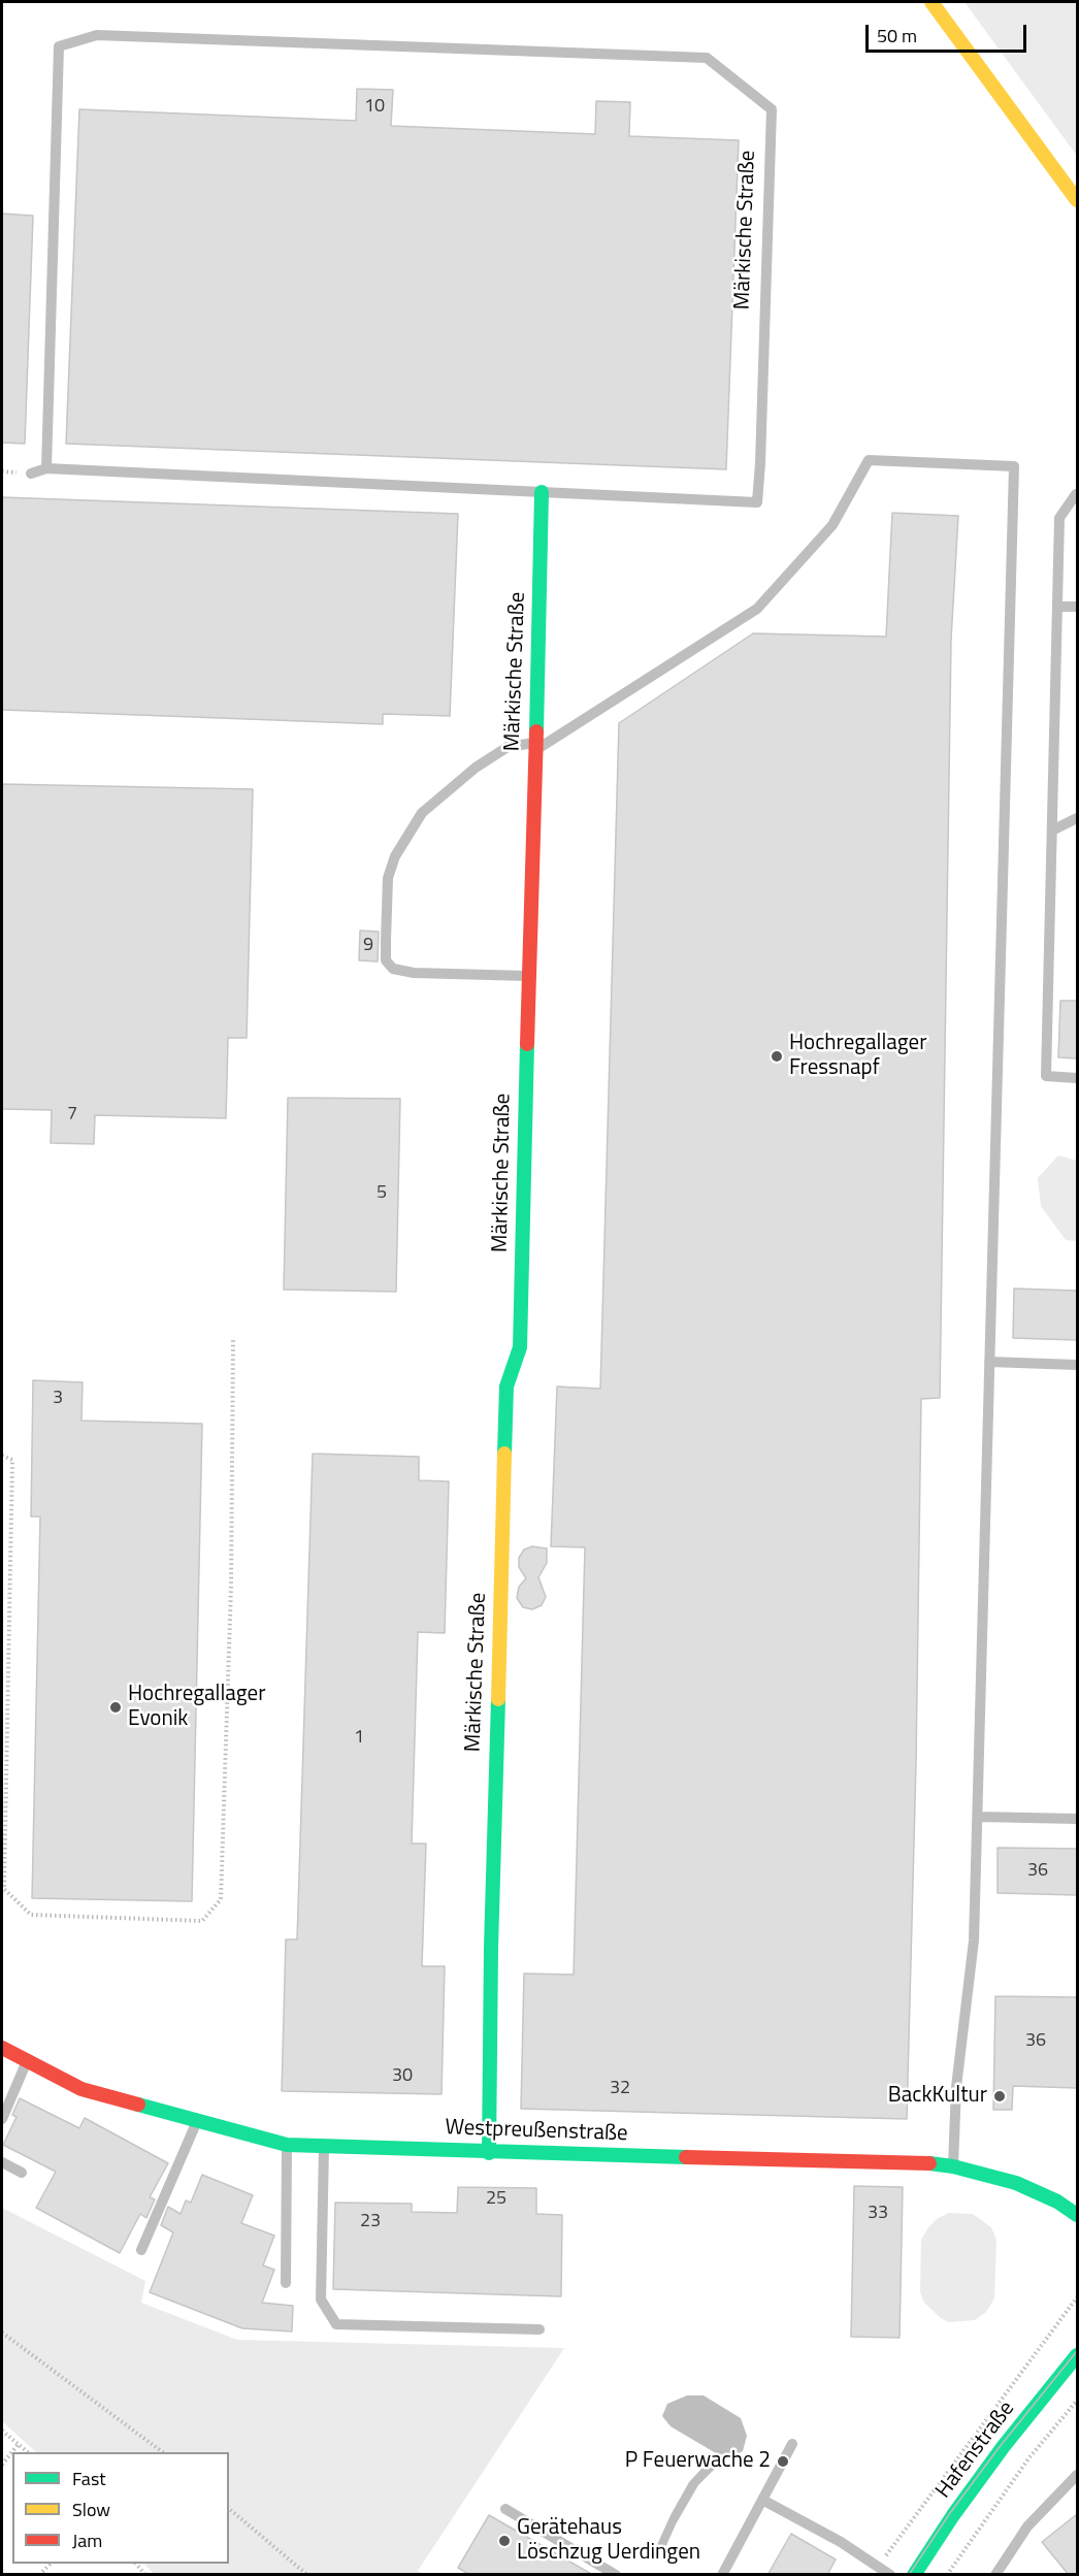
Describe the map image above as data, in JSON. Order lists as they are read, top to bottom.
{
  "streets": {
    "street": ["Märkische Straße", "Westpreußenstraße", "Hafenstraße"]
  },
  "crossings": [
    ["Märkische Straße", "Westpreußenstraße"]
  ],
  "places": [
    "Hochregallager Fressnapf",
    "Hochregallager Evonik",
    "BackKultur",
    "P Feuerwache 2",
    "Gerätehaus Löschzug Uerdingen"
  ],
  "house_numbers": [
    "10",
    "9",
    "7",
    "5",
    "3",
    "1",
    "36",
    "36",
    "30",
    "32",
    "25",
    "33",
    "23"
  ],
  "legend": ["Fast", "Slow", "Jam"],
  "scale_bar": "50 m"
}
